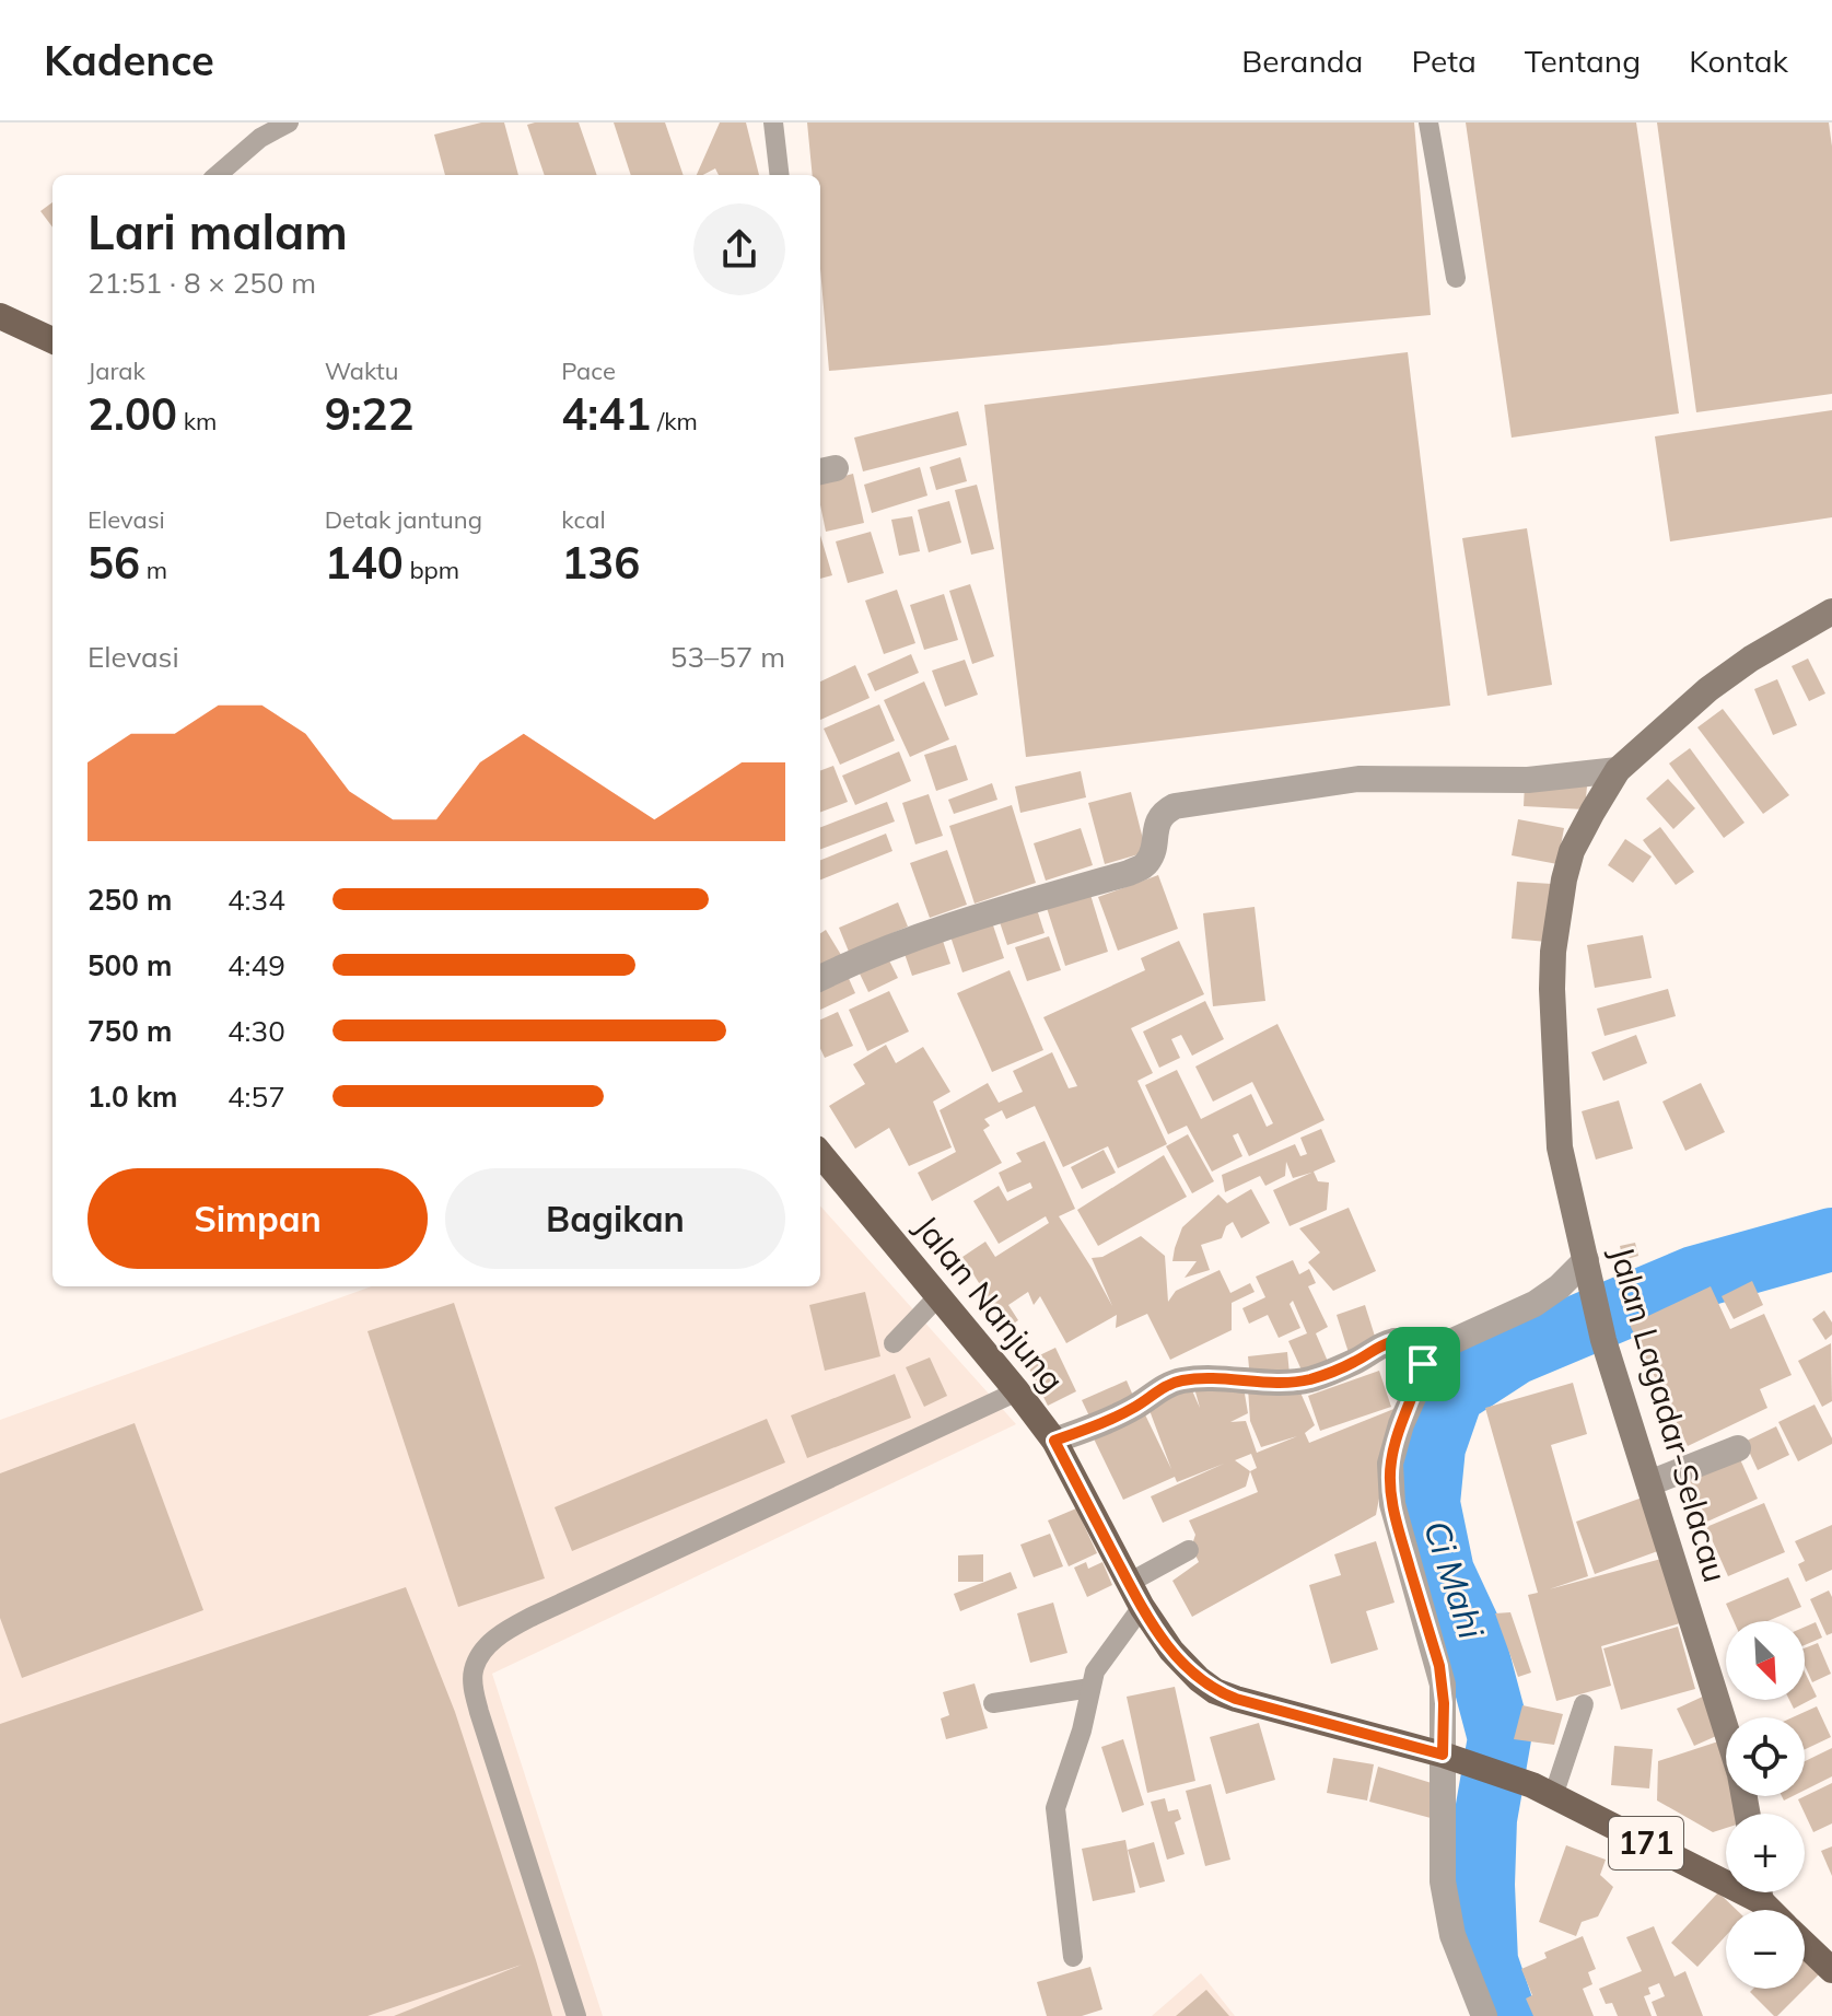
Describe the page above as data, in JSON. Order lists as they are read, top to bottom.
{
  "streets": {
    "main road": ["Jalan Nanjung", "171"],
    "street": ["Jalan Lagadar-Selacau"]
  },
  "water": ["Ci Mahi"],
  "north": "bottom right",
  "page": {
    "header": "Kadence",
    "nav": [
      "Beranda",
      "Peta",
      "Tentang",
      "Kontak"
    ],
    "heading": ["Lari malam", "21:51 · 8 × 250 m"],
    "stats": [
      ["Jarak", "2.00 km"],
      ["Waktu", "9:22"],
      ["Pace", "4:41 /km"],
      ["Elevasi", "56 m"],
      ["Detak jantung", "140 bpm"],
      ["kcal", "136"]
    ],
    "chart": ["Elevasi", "53–57 m"],
    "list": [
      {
        "name": "250 m",
        "note": "4:34"
      },
      {
        "name": "500 m",
        "note": "4:49"
      },
      {
        "name": "750 m",
        "note": "4:30"
      },
      {
        "name": "1.0 km",
        "note": "4:57"
      }
    ],
    "buttons": ["Simpan", "Bagikan"],
    "map_buttons": ["+", "−"]
  }
}
